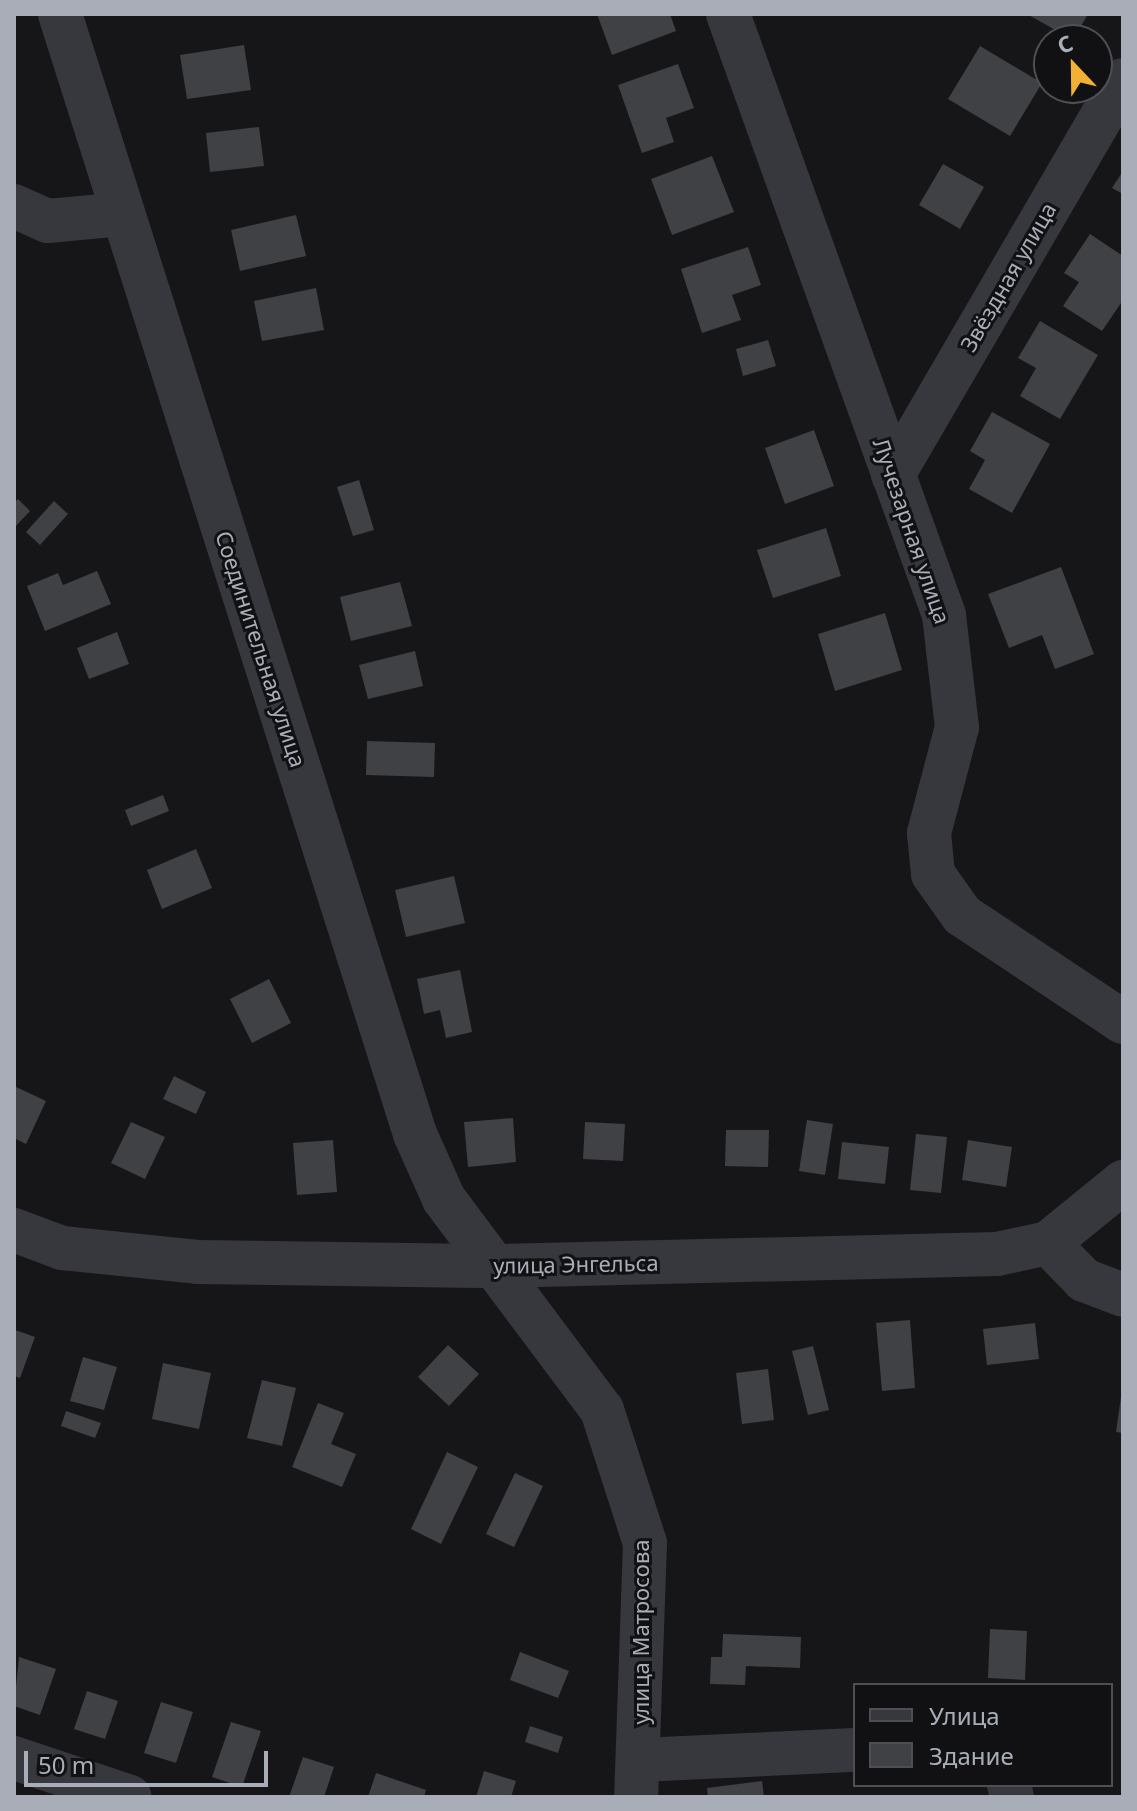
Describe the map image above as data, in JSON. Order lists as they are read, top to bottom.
{
  "streets": {
    "street": [
      "Звёздная улица",
      "Лучезарная улица",
      "Соединительная улица",
      "улица Энгельса",
      "улица Матросова"
    ]
  },
  "crossings": [
    ["Звёздная улица", "Лучезарная улица"],
    ["Соединительная улица", "улица Энгельса"],
    ["Соединительная улица", "улица Матросова"],
    ["улица Энгельса", "улица Матросова"]
  ],
  "legend": ["Улица", "Здание"],
  "scale_bar": "50 m",
  "north": "top"
}
